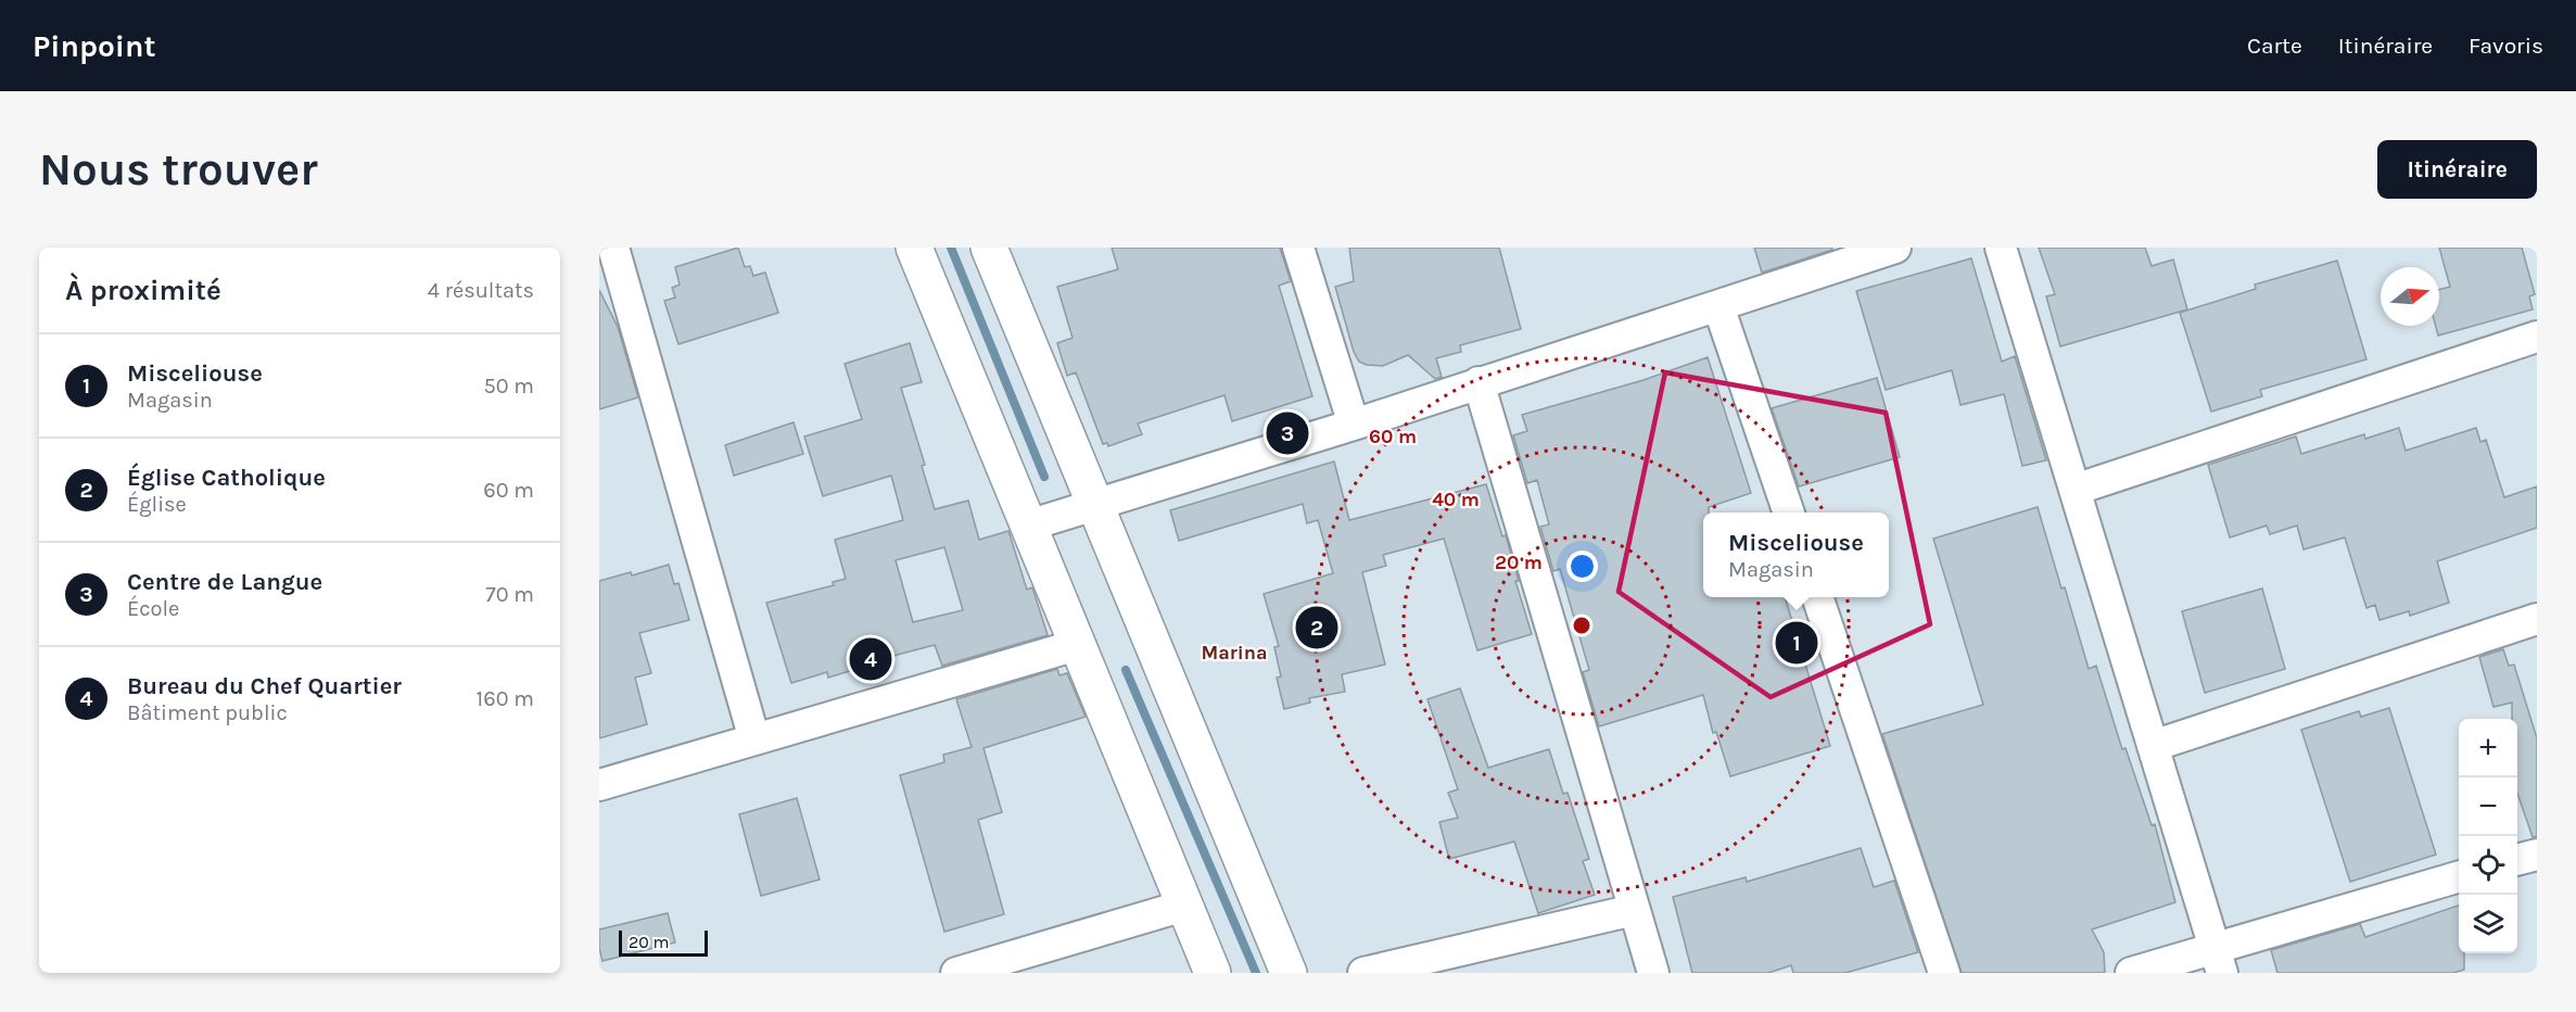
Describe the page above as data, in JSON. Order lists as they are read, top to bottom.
{
  "districts": ["Marina"],
  "scale_bar": "20 m",
  "north": "right",
  "page": {
    "header": "Pinpoint",
    "nav": ["Carte", "Itinéraire", "Favoris"],
    "buttons": "Itinéraire",
    "title": "Nous trouver",
    "heading": ["À proximité", "4 résultats"],
    "list": [
      {
        "mark": "1",
        "name": "Misceliouse",
        "note": "Magasin",
        "value": "50 m"
      },
      {
        "mark": "2",
        "name": "Église Catholique",
        "note": "Église",
        "value": "60 m"
      },
      {
        "mark": "3",
        "name": "Centre de Langue",
        "note": "École",
        "value": "70 m"
      },
      {
        "mark": "4",
        "name": "Bureau du Chef Quartier",
        "note": "Bâtiment public",
        "value": "160 m"
      }
    ],
    "pins": [
      "3",
      "2",
      "1",
      "4"
    ],
    "popup": ["Misceliouse", "Magasin"],
    "map_buttons": ["+", "−"],
    "scale": "20 m"
  },
  "rings": ["60 m", "40 m", "20 m"]
}
